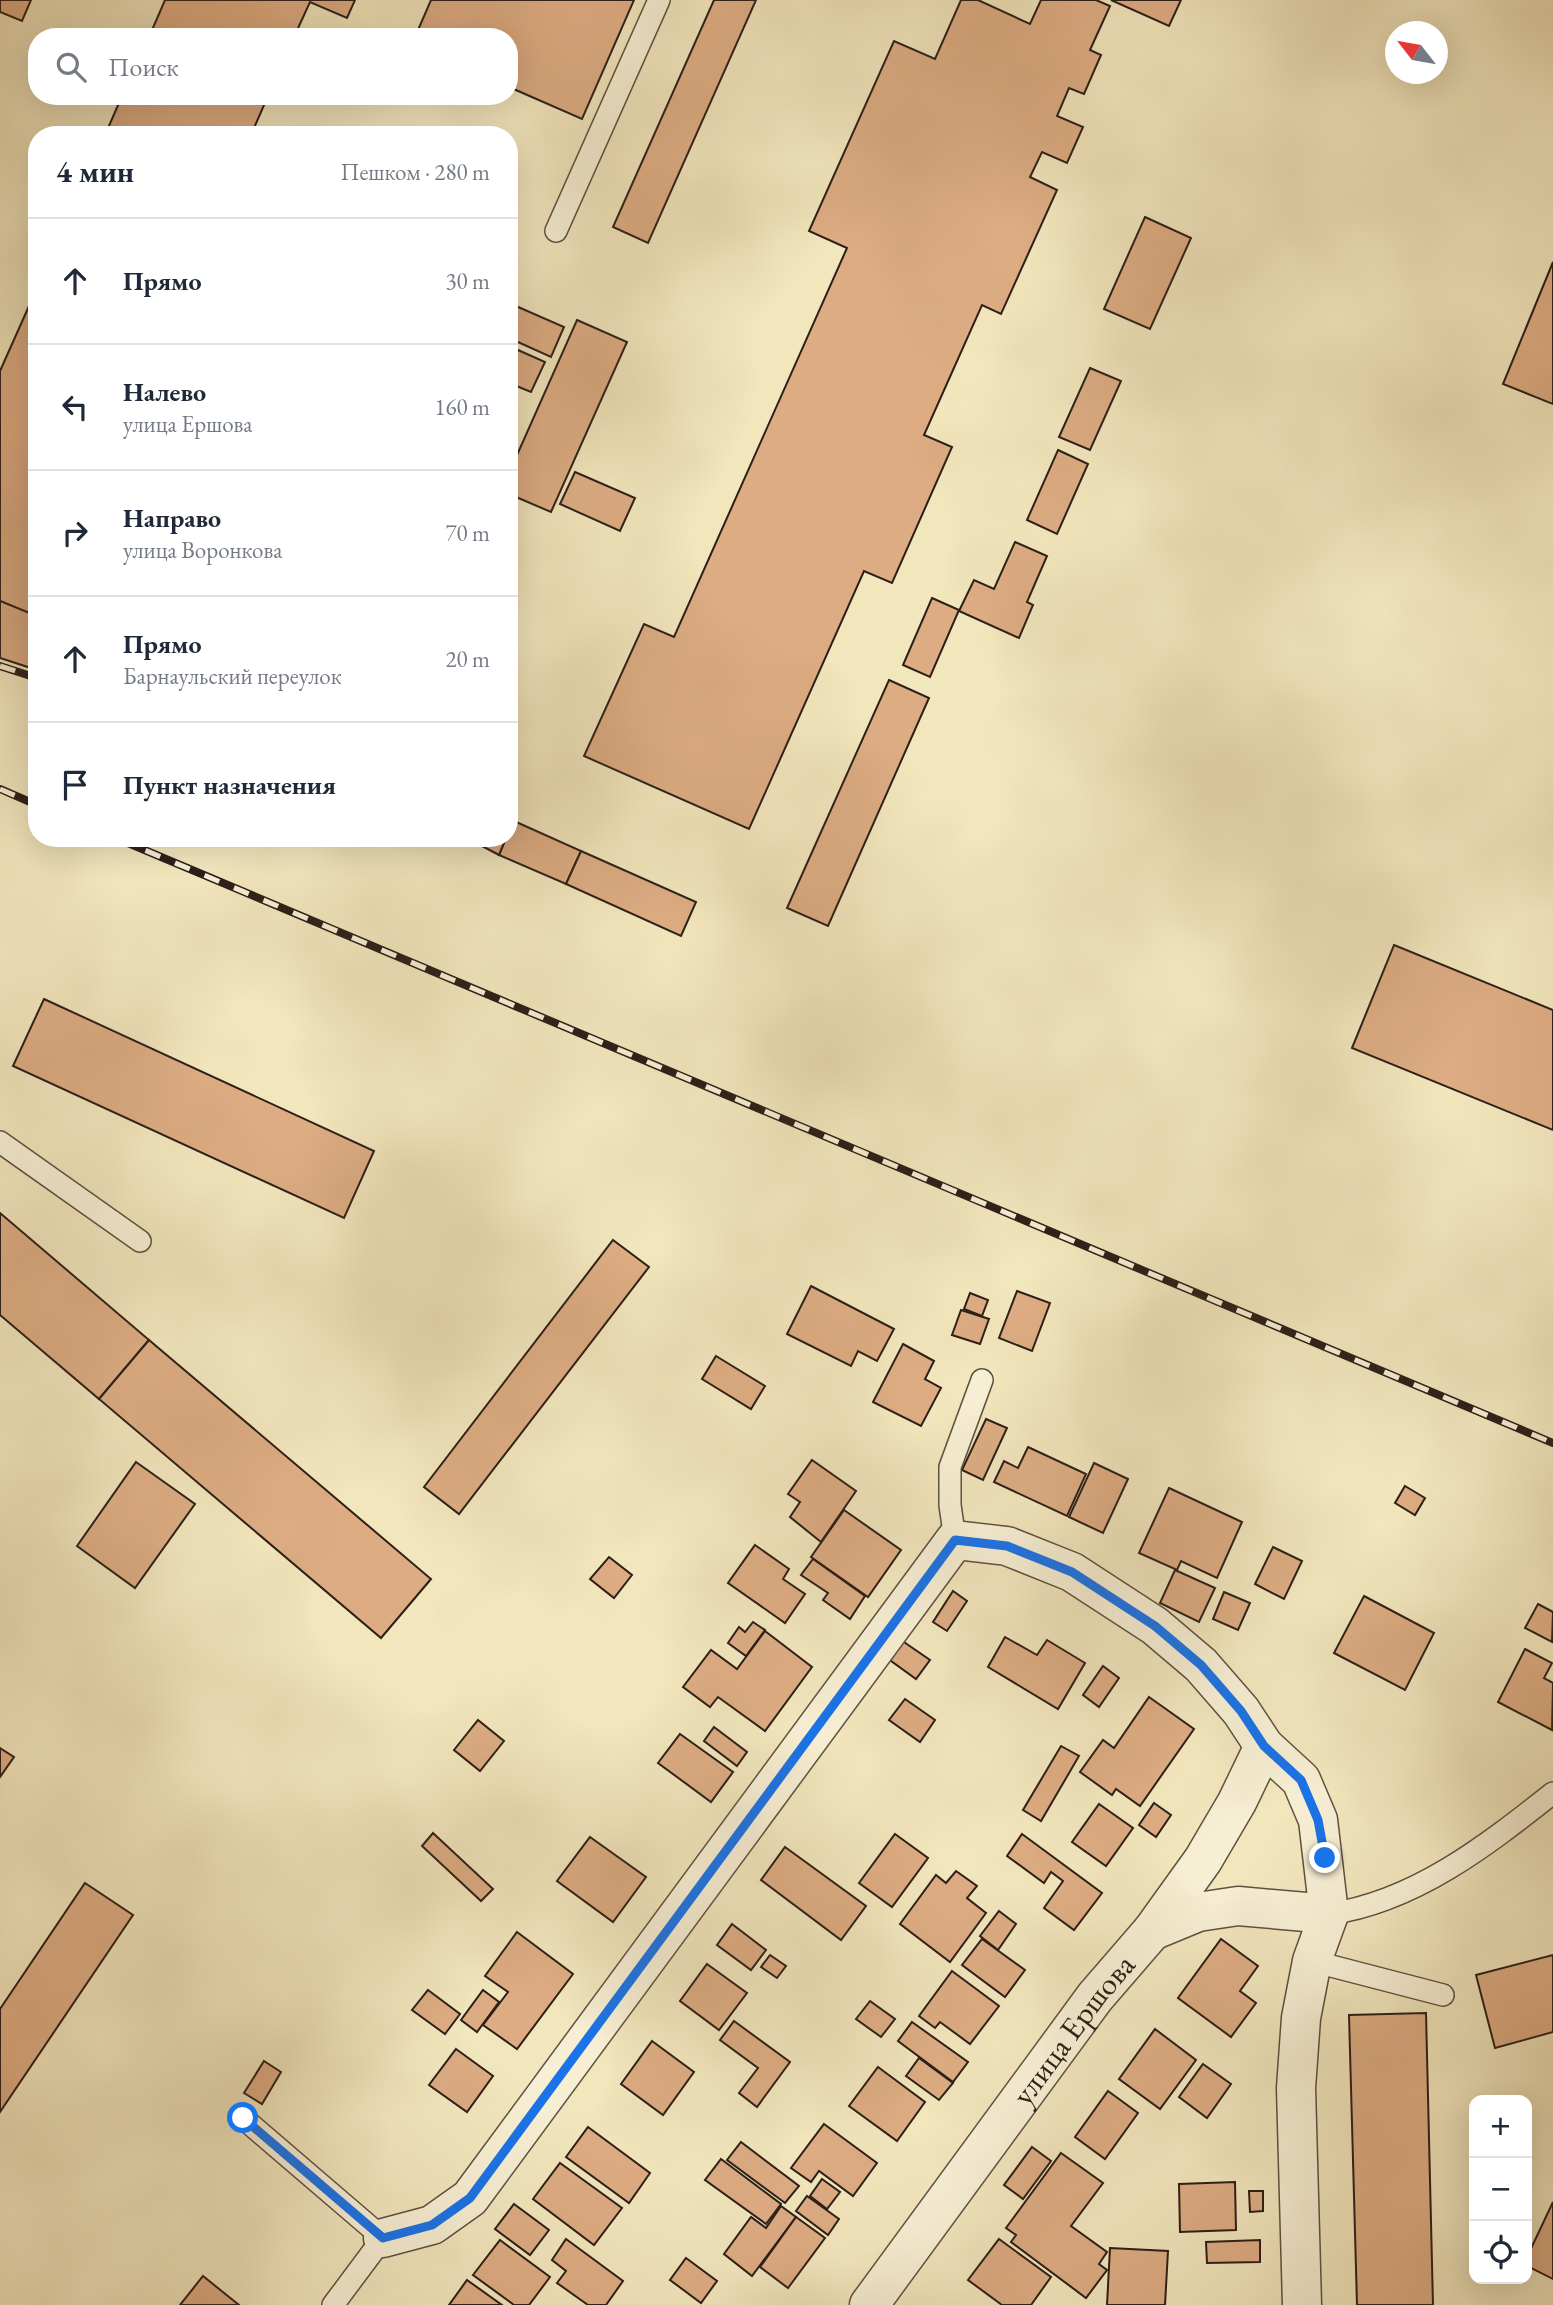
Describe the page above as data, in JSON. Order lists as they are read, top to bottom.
{
  "streets": {
    "street": ["улица Ершова"]
  },
  "north": "top left",
  "page": {
    "search": "Поиск",
    "heading": ["4 мин", "Пешком · 280 m"],
    "list": [
      ["Прямо", "30 m"],
      ["Налево", "улица Ершова", "160 m"],
      ["Направо", "улица Воронкова", "70 m"],
      ["Прямо", "Барнаульский переулок", "20 m"],
      "Пункт назначения"
    ],
    "map_buttons": ["+", "−"]
  }
}
